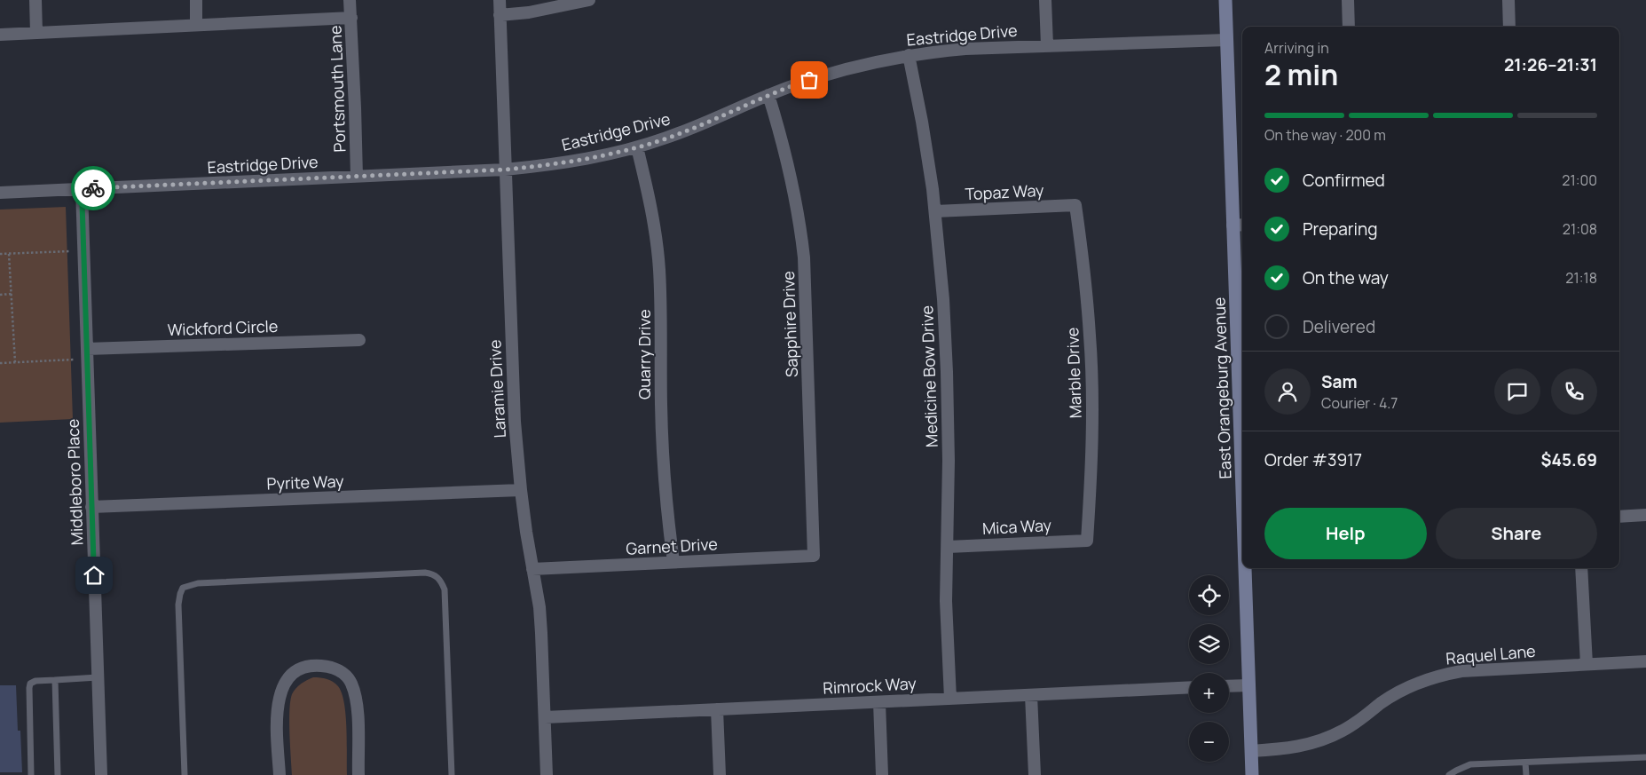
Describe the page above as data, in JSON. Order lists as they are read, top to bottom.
{
  "streets": {
    "street": [
      "Eastridge Drive",
      "Portsmouth Lane",
      "Topaz Way",
      "Sapphire Drive",
      "Wickford Circle",
      "Quarry Drive",
      "Marble Drive",
      "Medicine Bow Drive",
      "East Orangeburg Avenue",
      "Laramie Drive",
      "Middleboro Place",
      "Pyrite Way",
      "Mica Way",
      "Garnet Drive",
      "Raquel Lane",
      "Rimrock Way"
    ]
  },
  "crossings": [
    ["Eastridge Drive", "Portsmouth Lane"],
    ["Eastridge Drive", "Sapphire Drive"],
    ["Eastridge Drive", "Quarry Drive"],
    ["Eastridge Drive", "Medicine Bow Drive"],
    ["Eastridge Drive", "East Orangeburg Avenue"],
    ["Eastridge Drive", "Laramie Drive"],
    ["Eastridge Drive", "Middleboro Place"],
    ["Topaz Way", "Marble Drive"],
    ["Topaz Way", "Medicine Bow Drive"],
    ["Sapphire Drive", "Garnet Drive"],
    ["Wickford Circle", "Middleboro Place"],
    ["Quarry Drive", "Garnet Drive"],
    ["Marble Drive", "Mica Way"],
    ["Medicine Bow Drive", "Mica Way"],
    ["Medicine Bow Drive", "Rimrock Way"],
    ["East Orangeburg Avenue", "Raquel Lane"],
    ["Laramie Drive", "Pyrite Way"],
    ["Laramie Drive", "Garnet Drive"],
    ["Laramie Drive", "Rimrock Way"],
    ["Middleboro Place", "Pyrite Way"]
  ],
  "page": {
    "heading": ["2 min", "Arriving in", "21:26–21:31"],
    "panel": [
      "Sam",
      "Courier · 4.7",
      "Order #3917",
      "$45.69"
    ],
    "bar": "On the way · 200 m",
    "list": [
      ["Confirmed", "21:00"],
      ["Preparing", "21:08"],
      ["On the way", "21:18"],
      "Delivered"
    ],
    "buttons": ["Help", "Share"],
    "map_buttons": ["+", "−"]
  }
}
